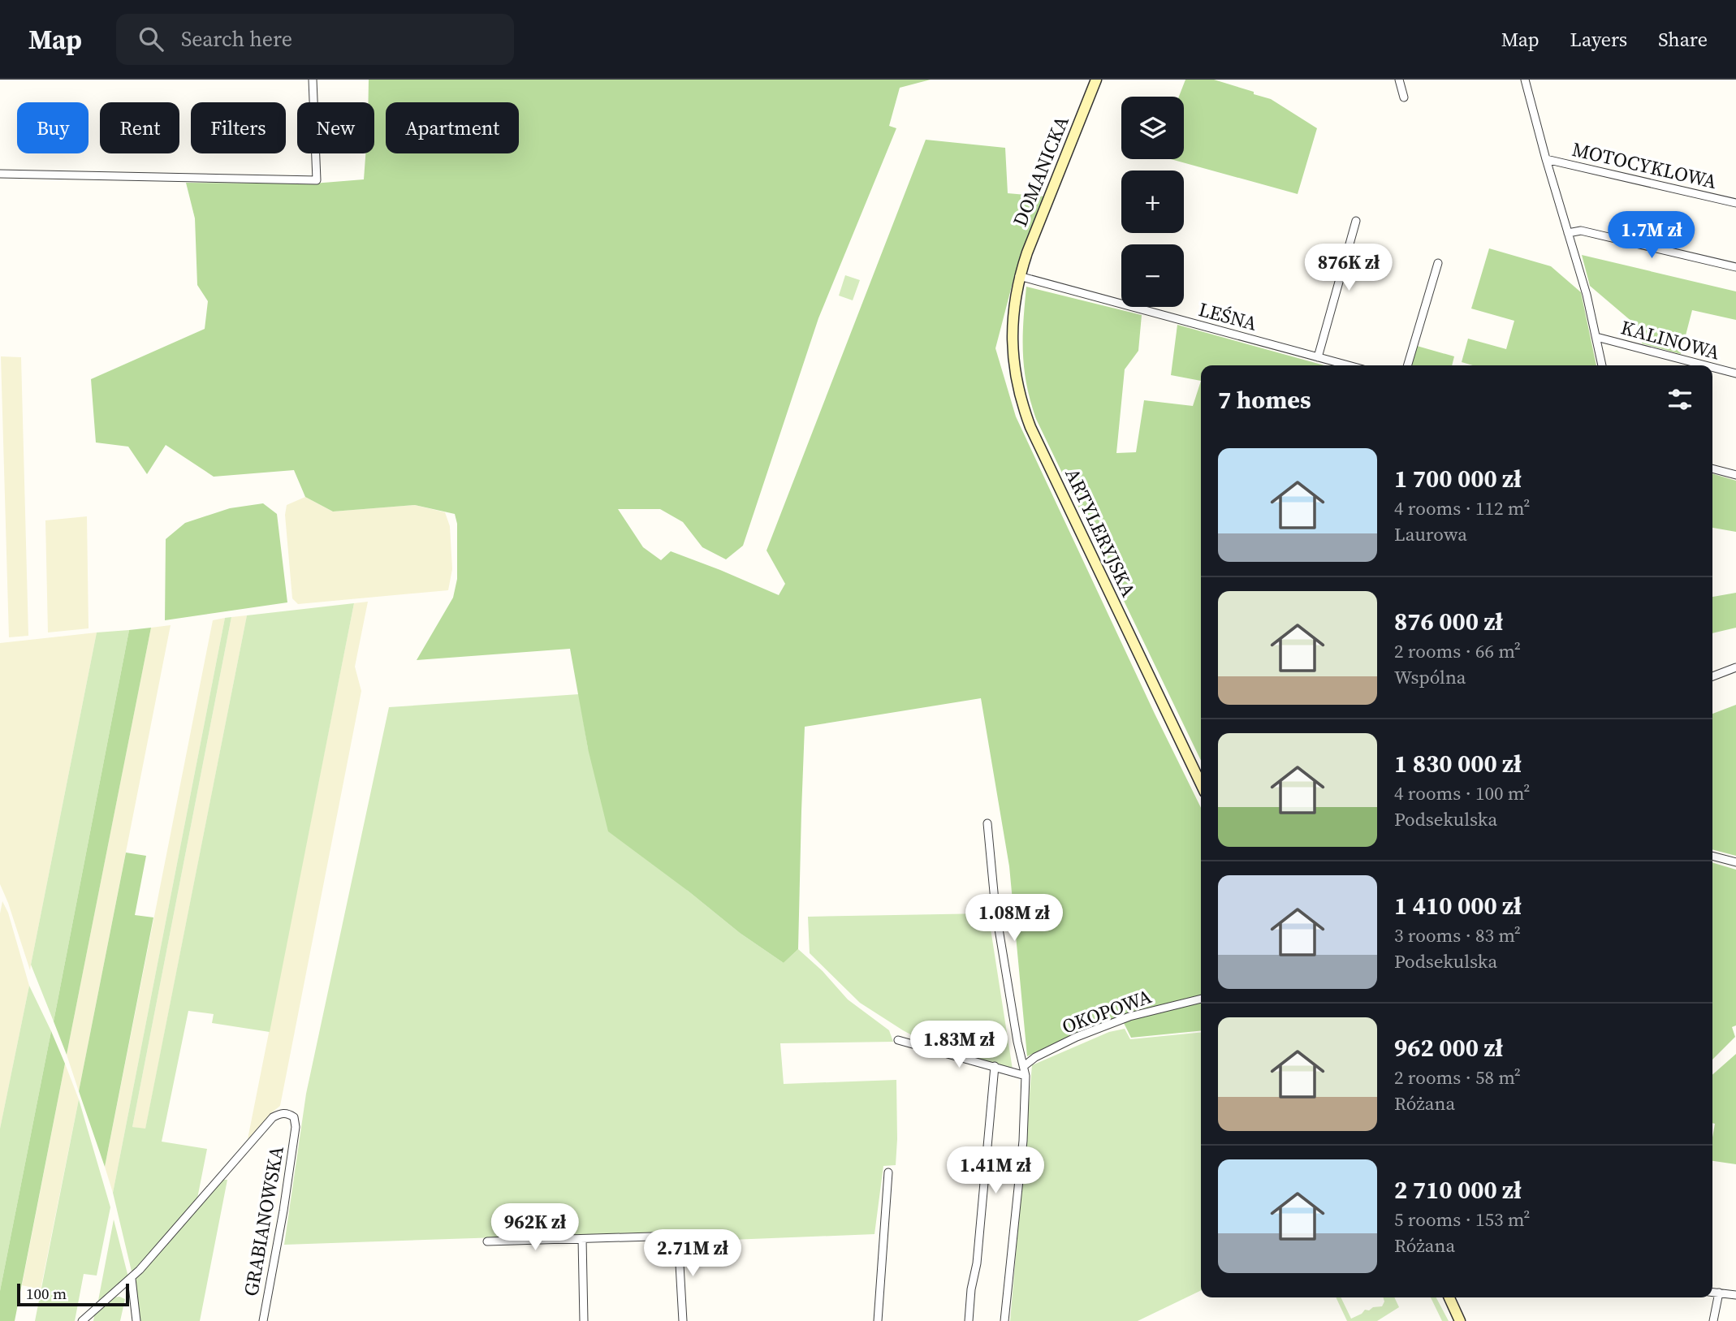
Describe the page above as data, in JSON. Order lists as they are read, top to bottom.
{
  "streets": {
    "street": [
      "MOTOCYKLOWA",
      "DOMANICKA",
      "LEŚNA",
      "KALINOWA",
      "ARTYLERYJSKA",
      "OKOPOWA",
      "GRABIANOWSKA"
    ]
  },
  "crossings": [
    ["DOMANICKA", "LEŚNA"],
    ["DOMANICKA", "ARTYLERYJSKA"],
    ["LEŚNA", "ARTYLERYJSKA"]
  ],
  "scale_bar": "100 m",
  "page": {
    "header": "Map",
    "search": "Search here",
    "nav": ["Map", "Layers", "Share"],
    "map_buttons": ["+", "−"],
    "chip": [
      "Buy",
      "Rent",
      "Filters",
      "New",
      "Apartment"
    ],
    "price": [
      "1.7M zł",
      "876K zł",
      "1.08M zł",
      "1.83M zł",
      "1.41M zł",
      "962K zł",
      "2.71M zł"
    ],
    "heading": "7 homes",
    "list": [
      {
        "name": "1 700 000 zł",
        "note": "4 rooms · 112 m² · Laurowa"
      },
      {
        "name": "876 000 zł",
        "note": "2 rooms · 66 m² · Wspólna"
      },
      {
        "name": "1 830 000 zł",
        "note": "4 rooms · 100 m² · Podsekulska"
      },
      {
        "name": "1 410 000 zł",
        "note": "3 rooms · 83 m² · Podsekulska"
      },
      {
        "name": "962 000 zł",
        "note": "2 rooms · 58 m² · Różana"
      },
      {
        "name": "2 710 000 zł",
        "note": "5 rooms · 153 m² · Różana"
      }
    ],
    "scale": "100 m"
  }
}
